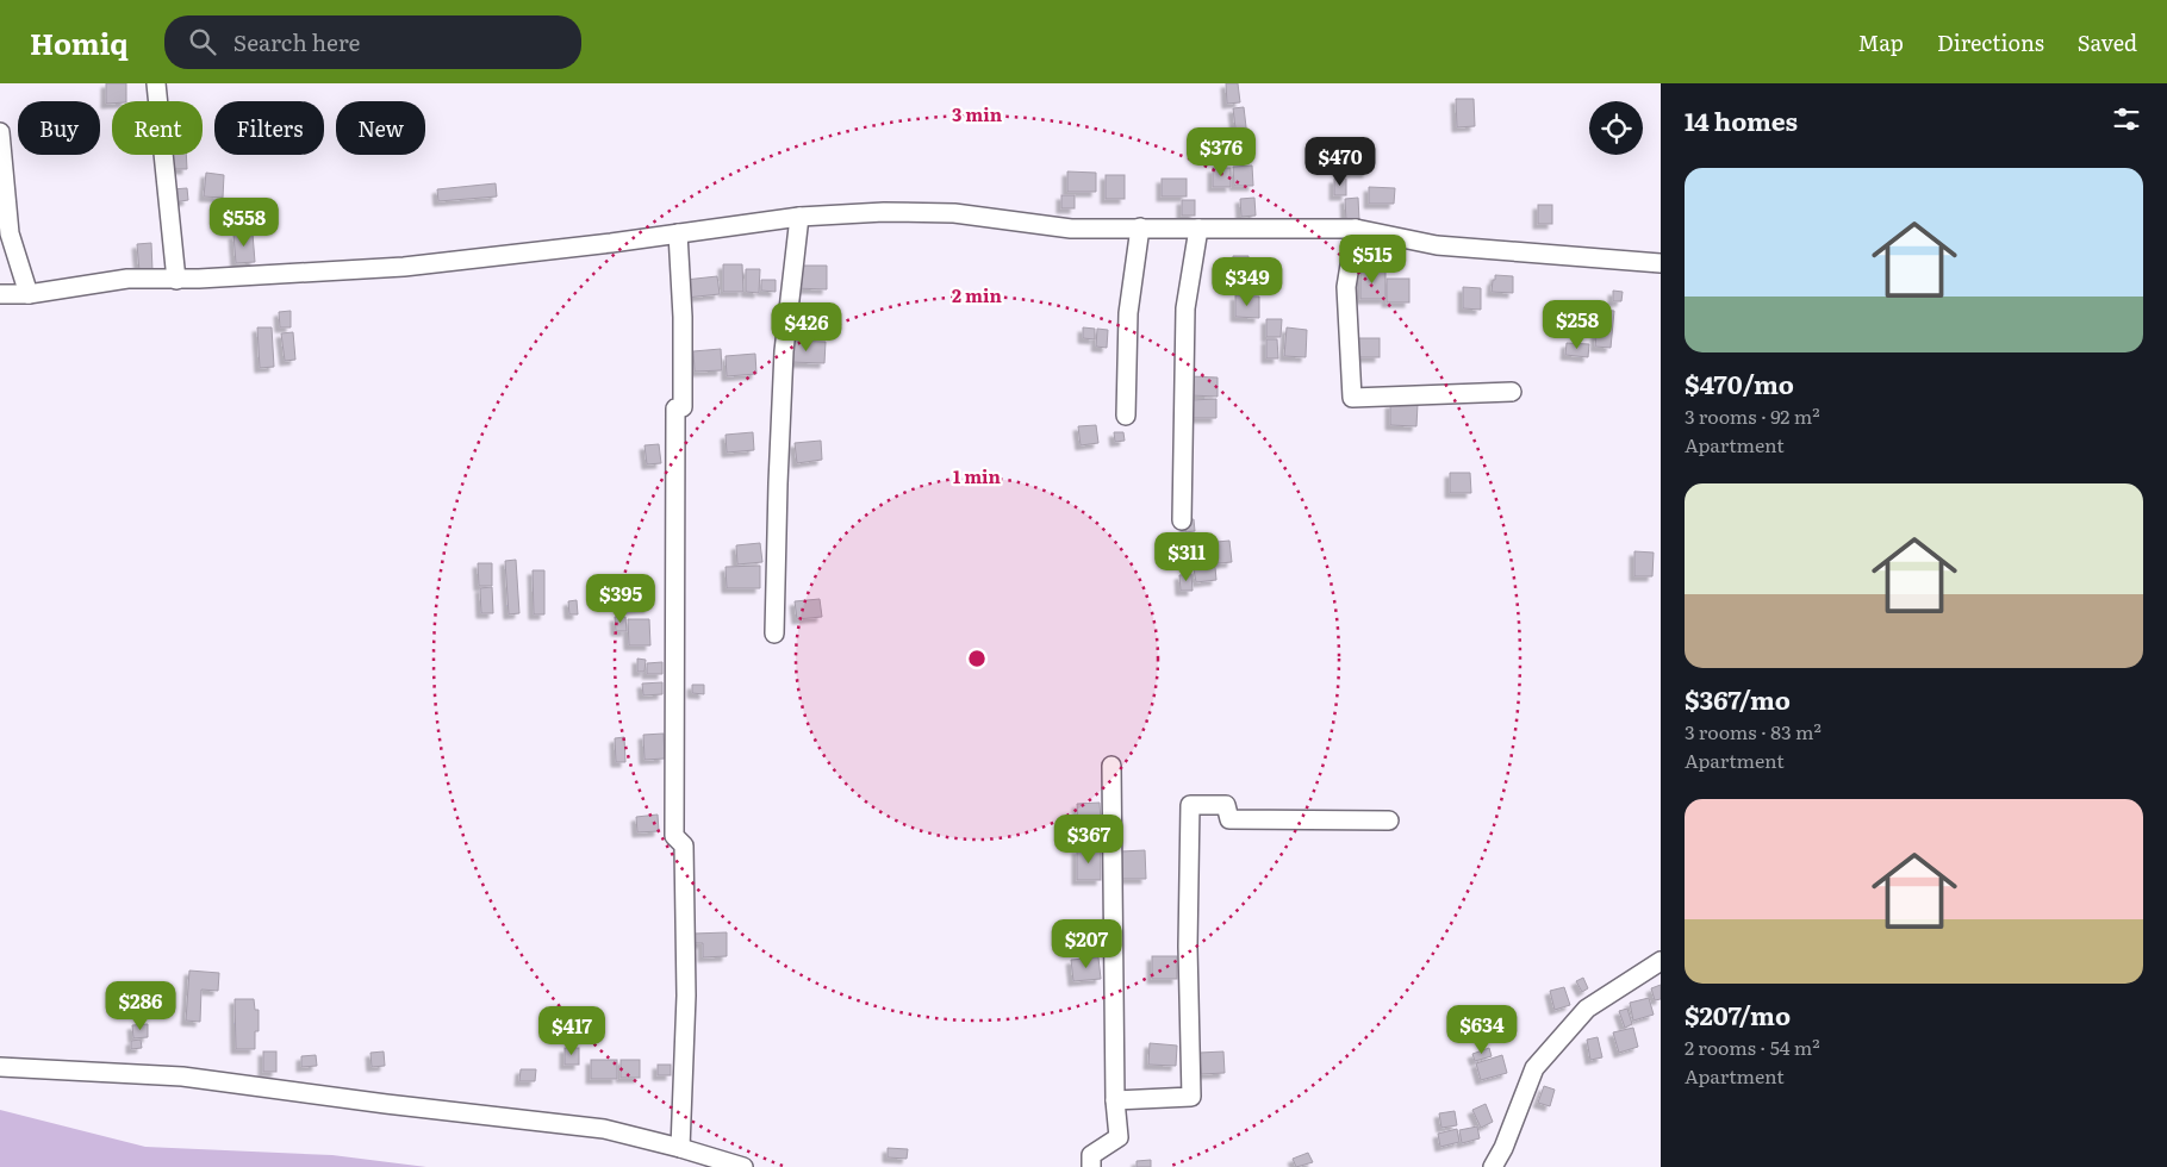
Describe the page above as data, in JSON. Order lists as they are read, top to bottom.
{
  "page": {
    "header": "Homiq",
    "search": "Search here",
    "nav": ["Map", "Directions", "Saved"],
    "heading": "14 homes",
    "chip": [
      "Buy",
      "Rent",
      "Filters",
      "New"
    ],
    "price": [
      "$376",
      "$470",
      "$558",
      "$515",
      "$349",
      "$258",
      "$426",
      "$311",
      "$395",
      "$367",
      "$207",
      "$286",
      "$634",
      "$417"
    ],
    "list": [
      {
        "name": "$470/mo",
        "note": "3 rooms · 92 m² · Apartment"
      },
      {
        "name": "$367/mo",
        "note": "3 rooms · 83 m² · Apartment"
      },
      {
        "name": "$207/mo",
        "note": "2 rooms · 54 m² · Apartment"
      }
    ]
  },
  "rings": ["3 min", "2 min", "1 min"]
}
